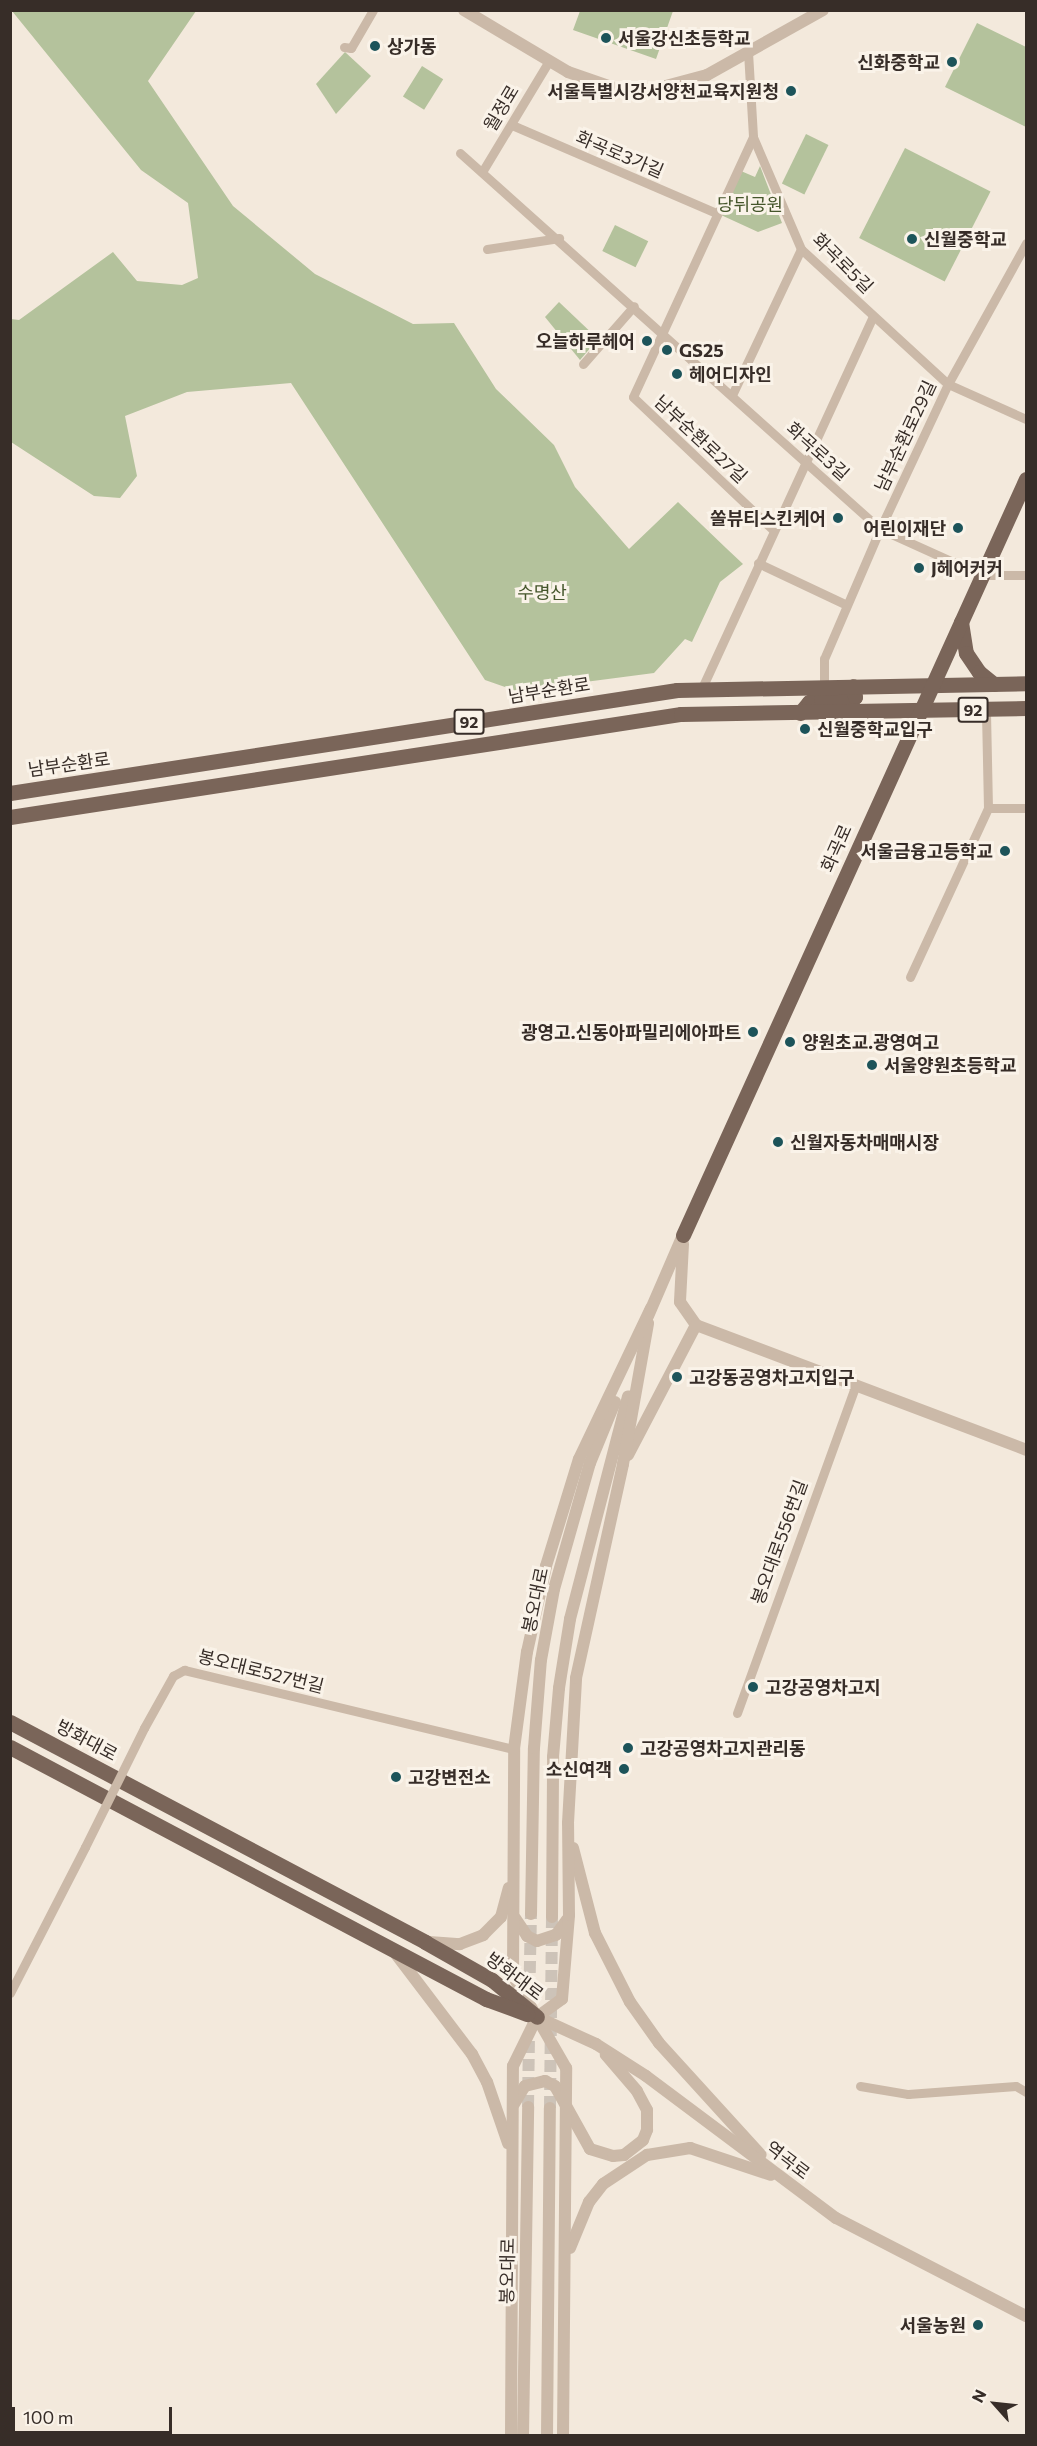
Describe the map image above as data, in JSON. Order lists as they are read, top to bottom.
{
  "streets": {
    "main road": [
      "남부순환로",
      "92",
      "화곡로",
      "방화대로"
    ],
    "street": [
      "월정로",
      "화곡로3가길",
      "화곡로5길",
      "남부순환로29길",
      "남부순환로27길",
      "화곡로3길",
      "봉오대로556번길",
      "봉오대로",
      "봉오대로527번길",
      "역곡로"
    ]
  },
  "crossings": [
    ["월정로", "화곡로3가길"],
    ["월정로", "화곡로3길"],
    ["화곡로5길", "남부순환로29길"],
    ["남부순환로29길", "화곡로3길"],
    ["남부순환로29길", "남부순환로"],
    ["남부순환로27길", "화곡로3길"],
    ["화곡로3길", "화곡로"],
    ["남부순환로", "화곡로"],
    ["92", "화곡로"],
    ["화곡로", "봉오대로"],
    ["방화대로", "역곡로"]
  ],
  "parks": ["당뒤공원", "수명산"],
  "places": [
    "서울강신초등학교",
    "상가동",
    "신화중학교",
    "서울특별시강서양천교육지원청",
    "신월중학교",
    "오늘하루헤어",
    "GS25",
    "헤어디자인",
    "쏠뷰티스킨케어",
    "어린이재단",
    "J헤어커커",
    "신월중학교입구",
    "서울금융고등학교",
    "광영고.신동아파밀리에아파트",
    "양원초교.광영여고",
    "서울양원초등학교",
    "신월자동차매매시장",
    "고강동공영차고지입구",
    "고강공영차고지",
    "고강공영차고지관리동",
    "소신여객",
    "고강변전소",
    "서울농원"
  ],
  "scale_bar": "100 m",
  "north": "top left"
}
